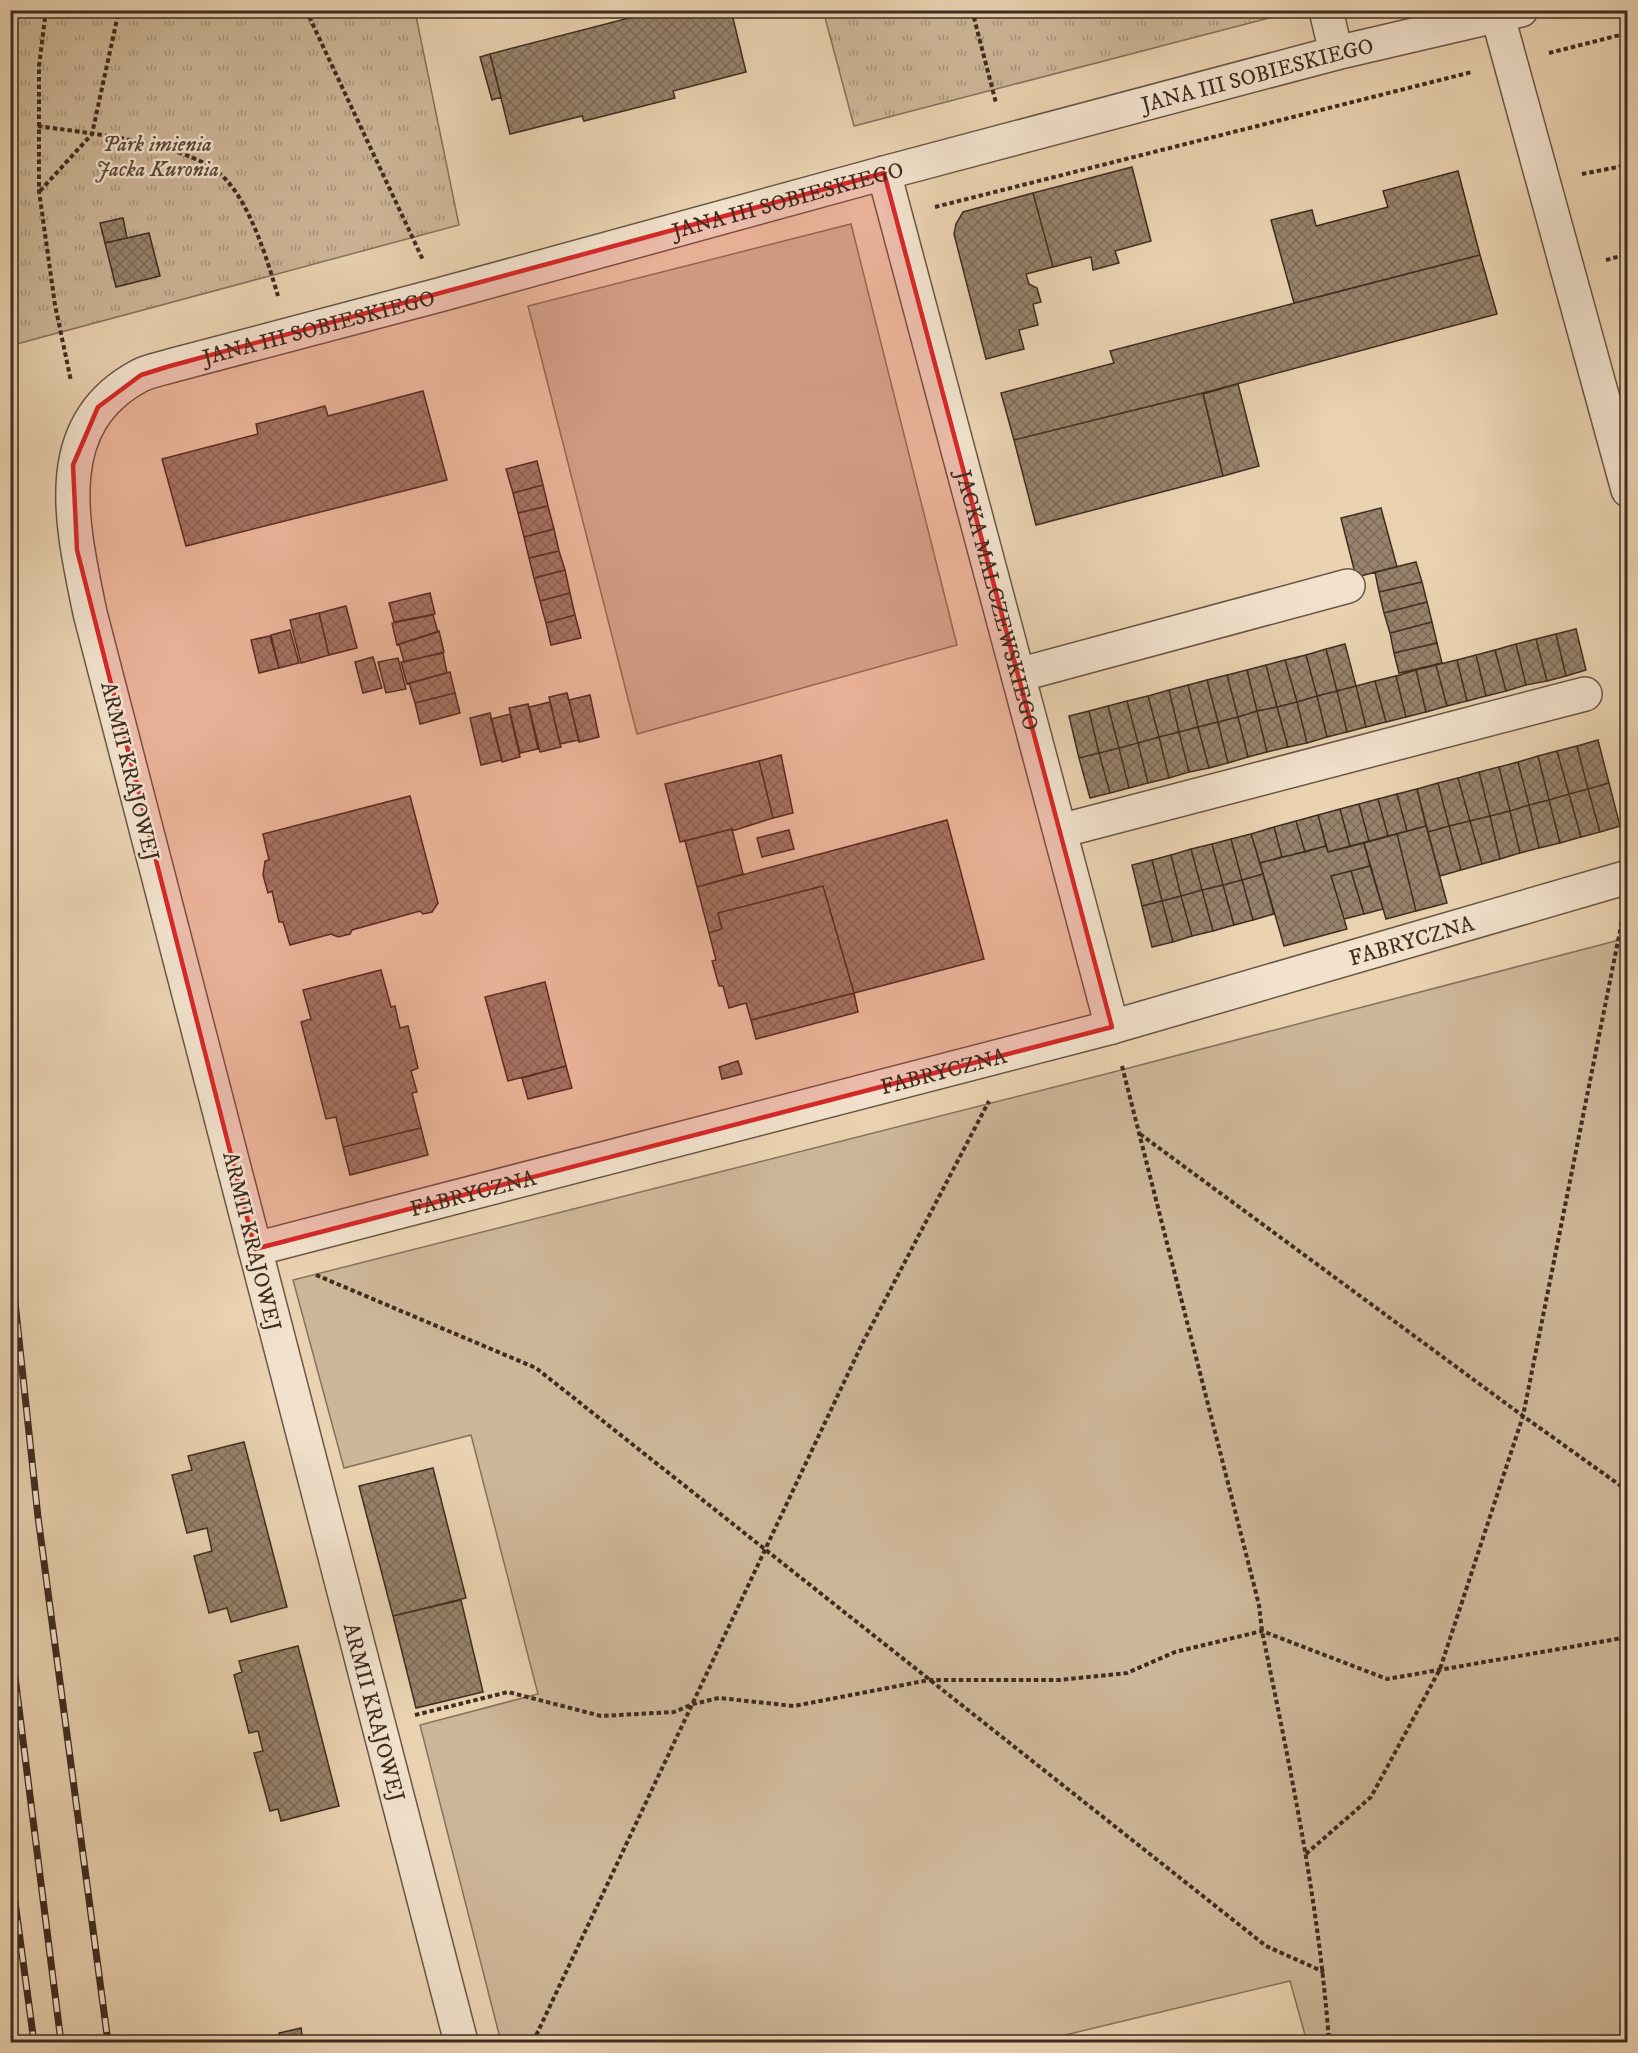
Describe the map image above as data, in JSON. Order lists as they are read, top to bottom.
{
  "streets": {
    "street": [
      "JANA III SOBIESKIEGO",
      "JACKA MALCZEWSKIEGO",
      "ARMII KRAJOWEJ",
      "FABRYCZNA"
    ]
  },
  "crossings": [
    ["JANA III SOBIESKIEGO", "JACKA MALCZEWSKIEGO"],
    ["JANA III SOBIESKIEGO", "ARMII KRAJOWEJ"],
    ["JACKA MALCZEWSKIEGO", "FABRYCZNA"],
    ["ARMII KRAJOWEJ", "FABRYCZNA"]
  ],
  "parks": ["Park imienia Jacka Kuronia"]
}
